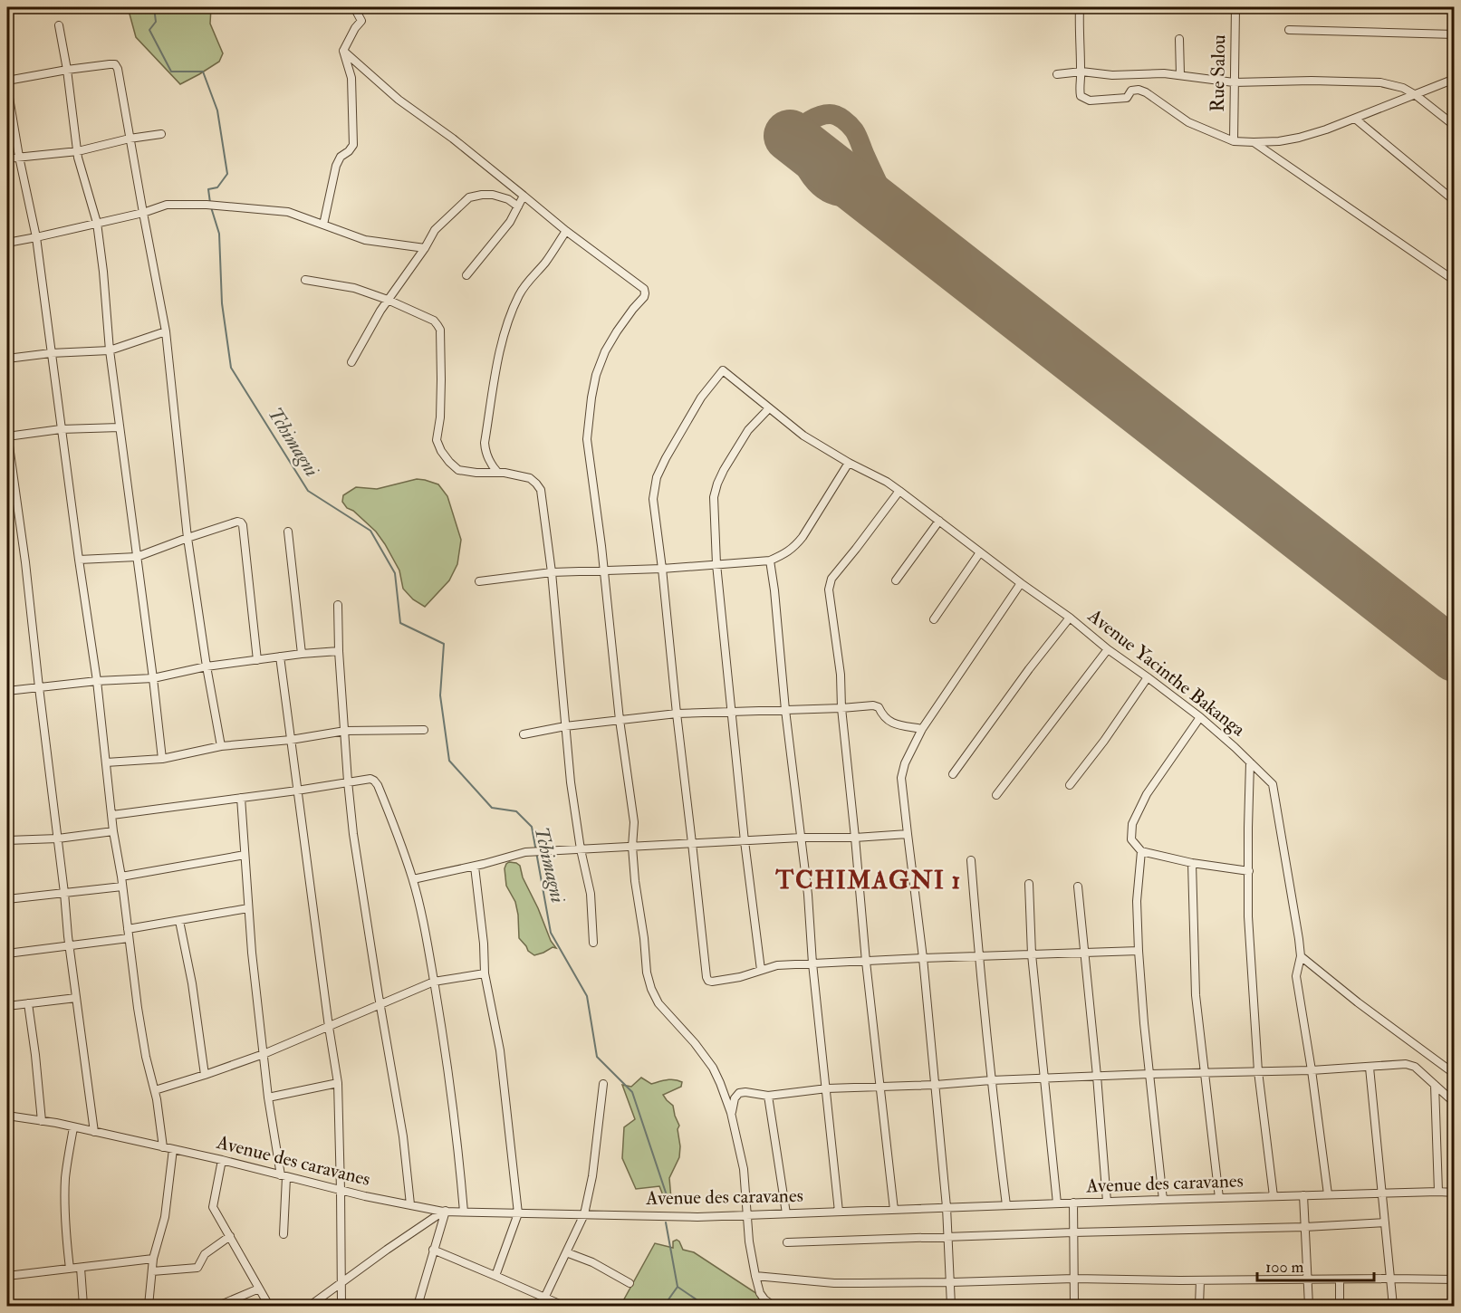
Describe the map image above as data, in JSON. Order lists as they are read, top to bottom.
{
  "streets": {
    "street": ["Rue Salou", "Avenue Yacinthe Bakanga", "Avenue des caravanes"]
  },
  "districts": ["TCHIMAGNI 1"],
  "water": ["Tchimagni"],
  "scale_bar": "100 m"
}
